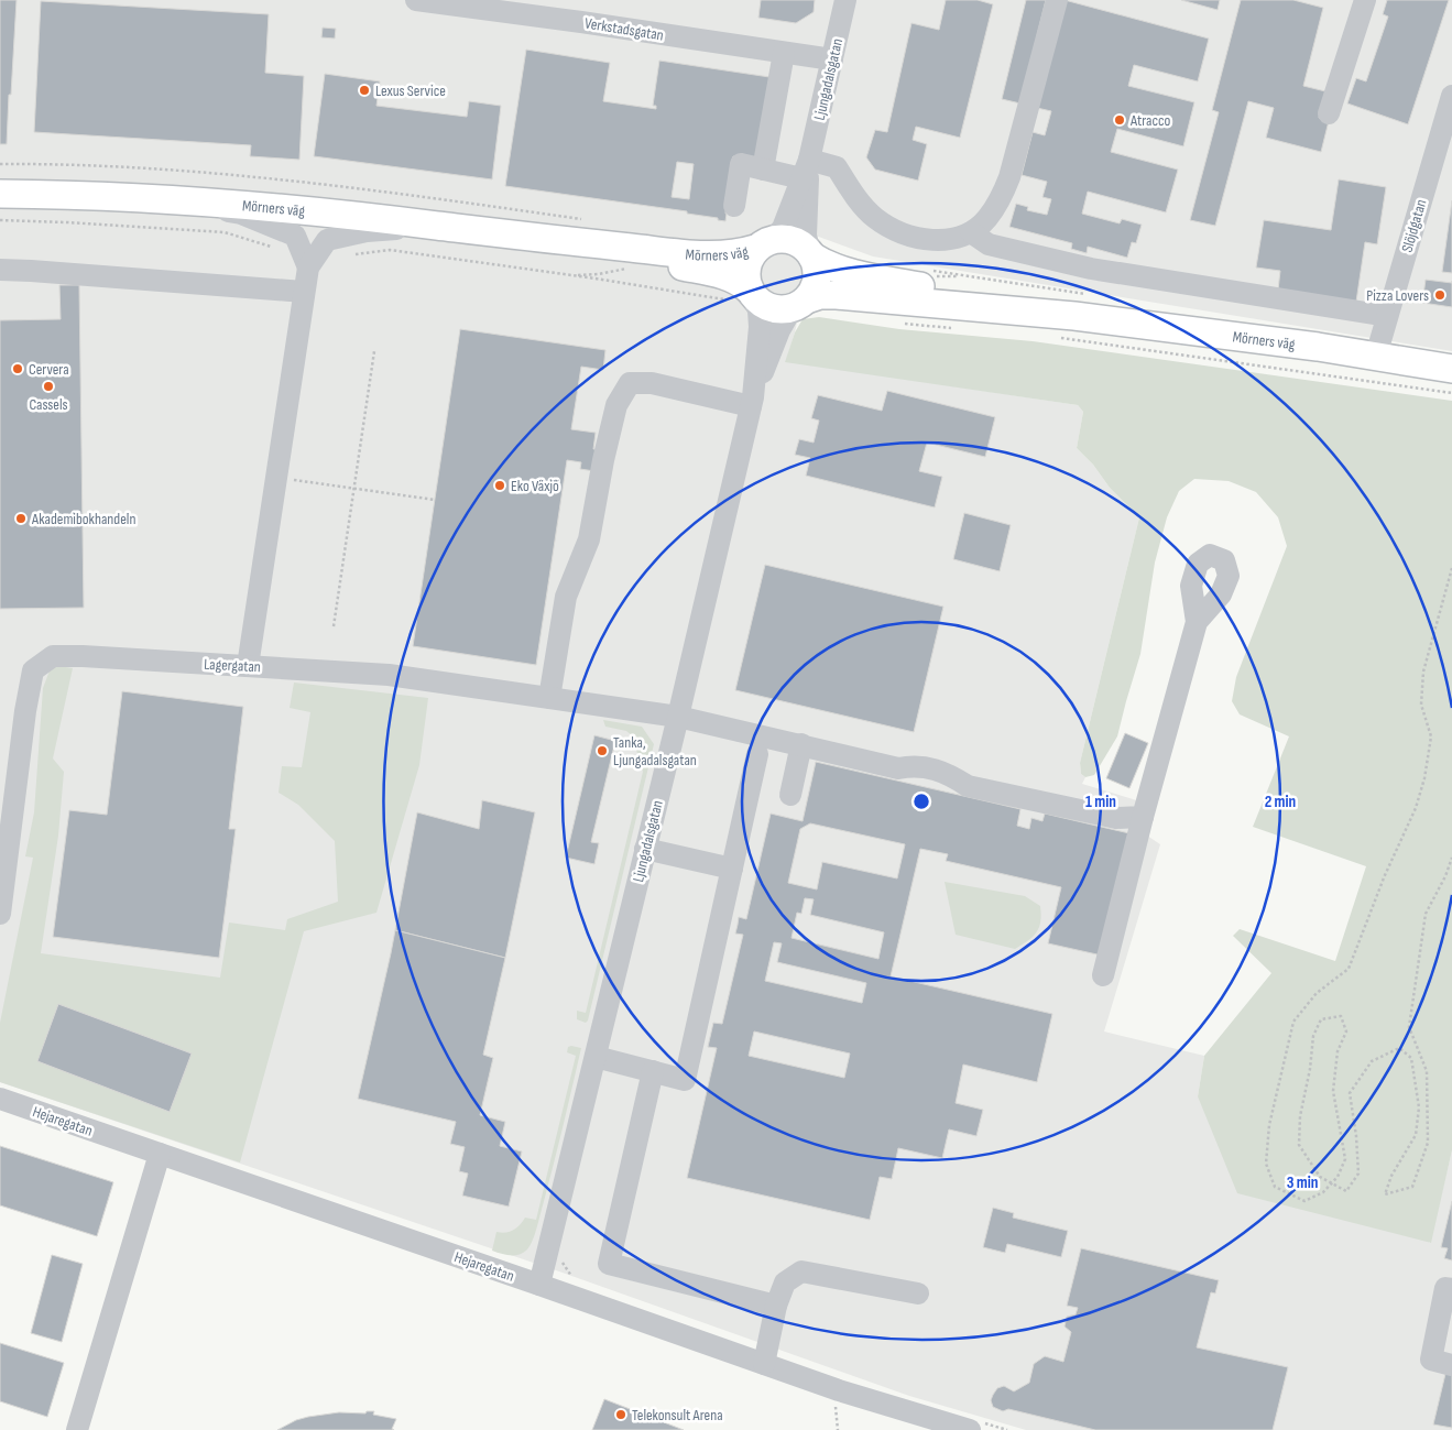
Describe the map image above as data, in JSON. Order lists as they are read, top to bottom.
{
  "streets": {
    "main road": ["Mörners väg"],
    "street": [
      "Verkstadsgatan",
      "Ljungadalsgatan",
      "Slöjdgatan",
      "Lagergatan",
      "Hejaregatan"
    ]
  },
  "crossings": [
    ["Verkstadsgatan", "Ljungadalsgatan"],
    ["Ljungadalsgatan", "Mörners väg"],
    ["Ljungadalsgatan", "Lagergatan"],
    ["Ljungadalsgatan", "Hejaregatan"],
    ["Mörners väg", "Slöjdgatan"]
  ],
  "places": [
    "Lexus Service",
    "Atracco",
    "Pizza Lovers",
    "Cervera",
    "Cassels",
    "Eko Växjö",
    "Akademibokhandeln",
    "Tanka, Ljungadalsgatan",
    "Telekonsult Arena"
  ],
  "rings": ["1 min", "2 min", "3 min"]
}
